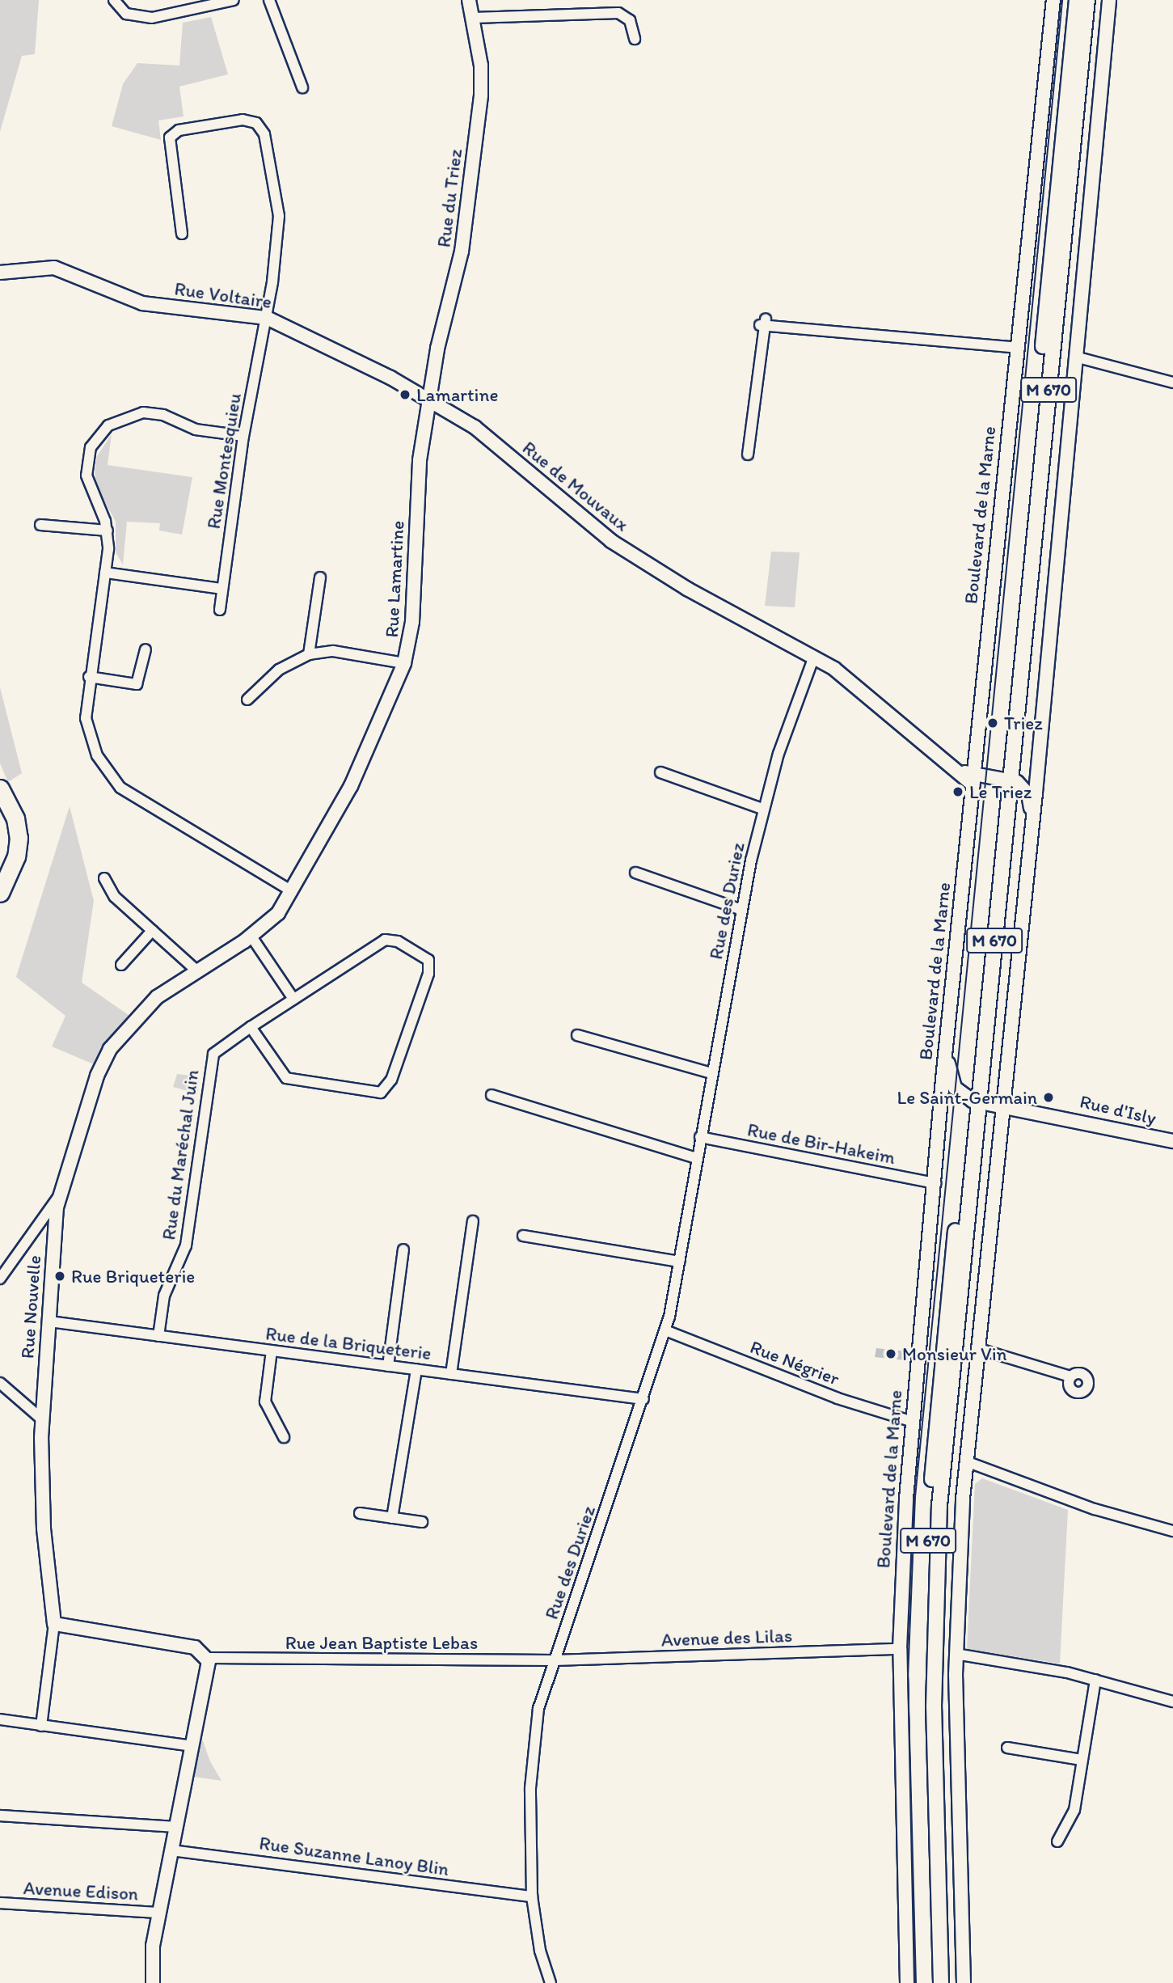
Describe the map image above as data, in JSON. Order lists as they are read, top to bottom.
{
  "streets": {
    "main road": ["M 670"],
    "street": [
      "Rue du Triez",
      "Rue Voltaire",
      "Rue Montesquieu",
      "Rue de Mouvaux",
      "Boulevard de la Marne",
      "Rue Lamartine",
      "Rue des Duriez",
      "Rue d'Isly",
      "Rue de Bir-Hakeim",
      "Rue du Maréchal Juin",
      "Rue Nouvelle",
      "Rue de la Briqueterie",
      "Rue Négrier",
      "Avenue des Lilas",
      "Rue Jean Baptiste Lebas",
      "Rue Suzanne Lanoy Blin",
      "Avenue Edison"
    ]
  },
  "crossings": [
    ["Rue du Triez", "Rue Voltaire"],
    ["Rue du Triez", "Rue de Mouvaux"],
    ["Rue du Triez", "Rue Lamartine"],
    ["Rue Voltaire", "Rue Montesquieu"],
    ["Rue Voltaire", "Rue de Mouvaux"],
    ["Rue Voltaire", "Rue Lamartine"],
    ["M 670", "Rue d'Isly"],
    ["Rue de Mouvaux", "Boulevard de la Marne"],
    ["Rue de Mouvaux", "Rue Lamartine"],
    ["Rue de Mouvaux", "Rue des Duriez"],
    ["Boulevard de la Marne", "Rue de Bir-Hakeim"],
    ["Boulevard de la Marne", "Rue Négrier"],
    ["Boulevard de la Marne", "Avenue des Lilas"],
    ["Rue Lamartine", "Rue Nouvelle"],
    ["Rue des Duriez", "Rue de Bir-Hakeim"],
    ["Rue des Duriez", "Rue de la Briqueterie"],
    ["Rue des Duriez", "Rue Négrier"],
    ["Rue des Duriez", "Avenue des Lilas"],
    ["Rue des Duriez", "Rue Jean Baptiste Lebas"],
    ["Rue des Duriez", "Rue Suzanne Lanoy Blin"],
    ["Rue du Maréchal Juin", "Rue de la Briqueterie"],
    ["Rue Nouvelle", "Rue de la Briqueterie"],
    ["Avenue des Lilas", "Rue Jean Baptiste Lebas"]
  ],
  "places": [
    "Lamartine",
    "Triez",
    "Le Triez",
    "Le Saint-Germain",
    "Rue Briqueterie",
    "Monsieur Vin"
  ]
}
